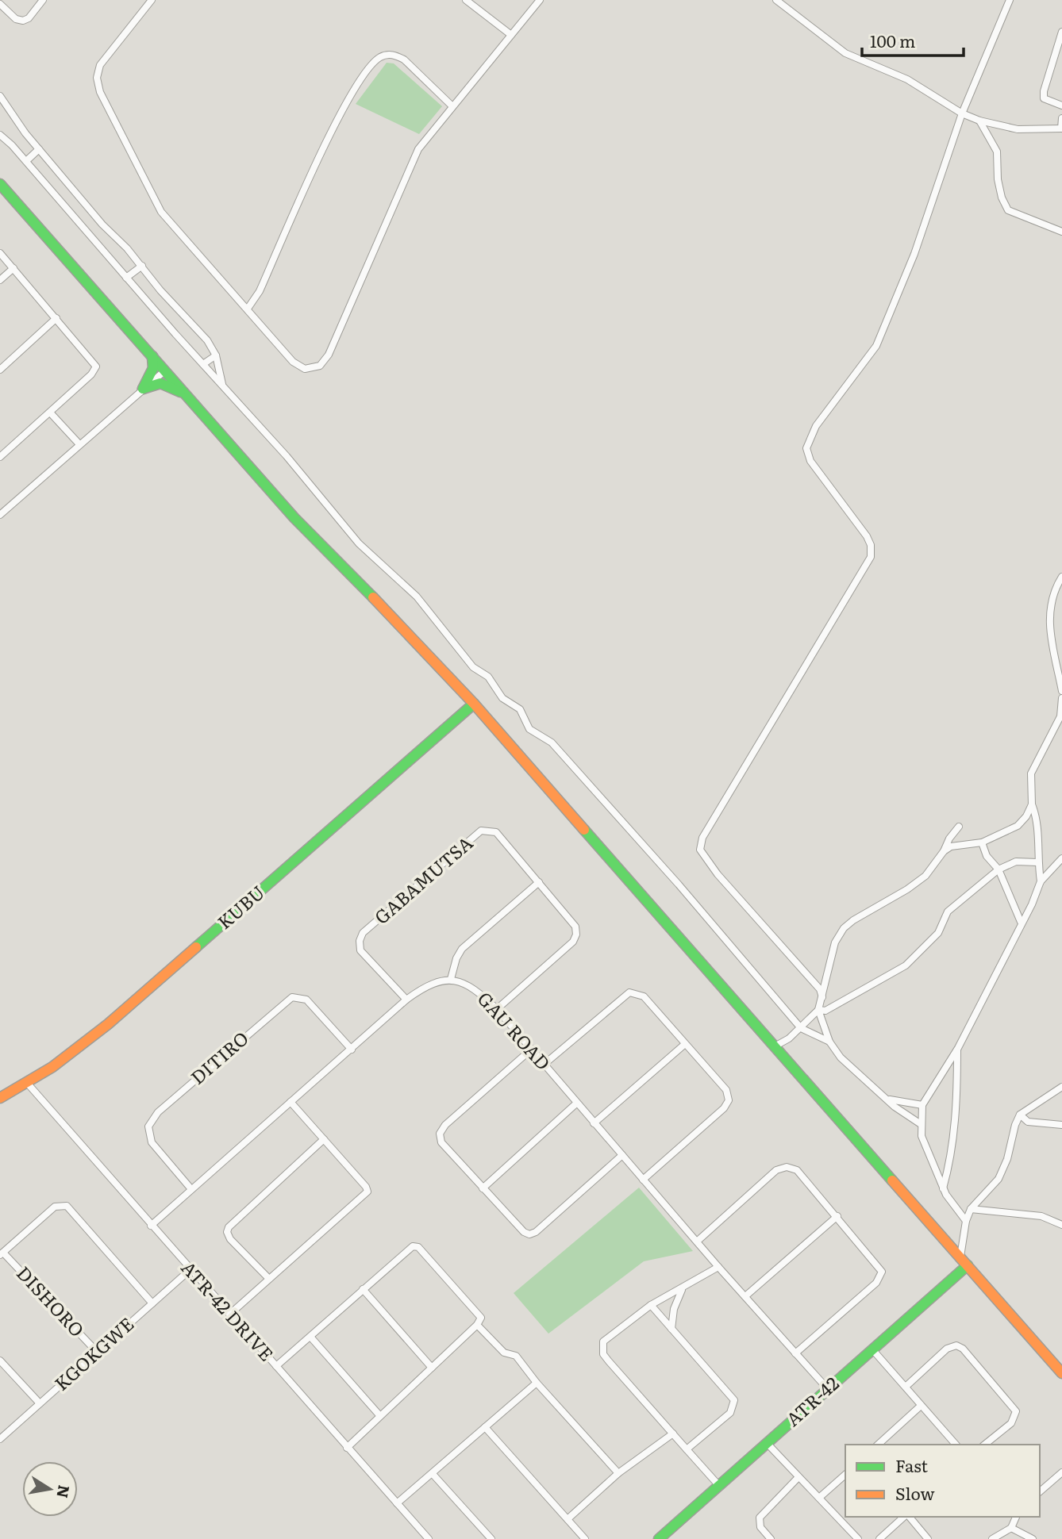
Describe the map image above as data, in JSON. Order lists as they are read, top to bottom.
{
  "streets": {
    "main road": ["KUBU", "ATR-42"],
    "street": [
      "GABAMUTSA",
      "GAU ROAD",
      "DITIRO",
      "DISHORO",
      "ATR-42 DRIVE",
      "KGOKGWE"
    ]
  },
  "crossings": [
    ["GABAMUTSA", "GAU ROAD"],
    ["KUBU", "ATR-42 DRIVE"],
    ["GAU ROAD", "ATR-42"],
    ["DISHORO", "KGOKGWE"],
    ["ATR-42 DRIVE", "KGOKGWE"]
  ],
  "legend": ["Fast", "Slow"],
  "scale_bar": "100 m",
  "north": "right"
}
